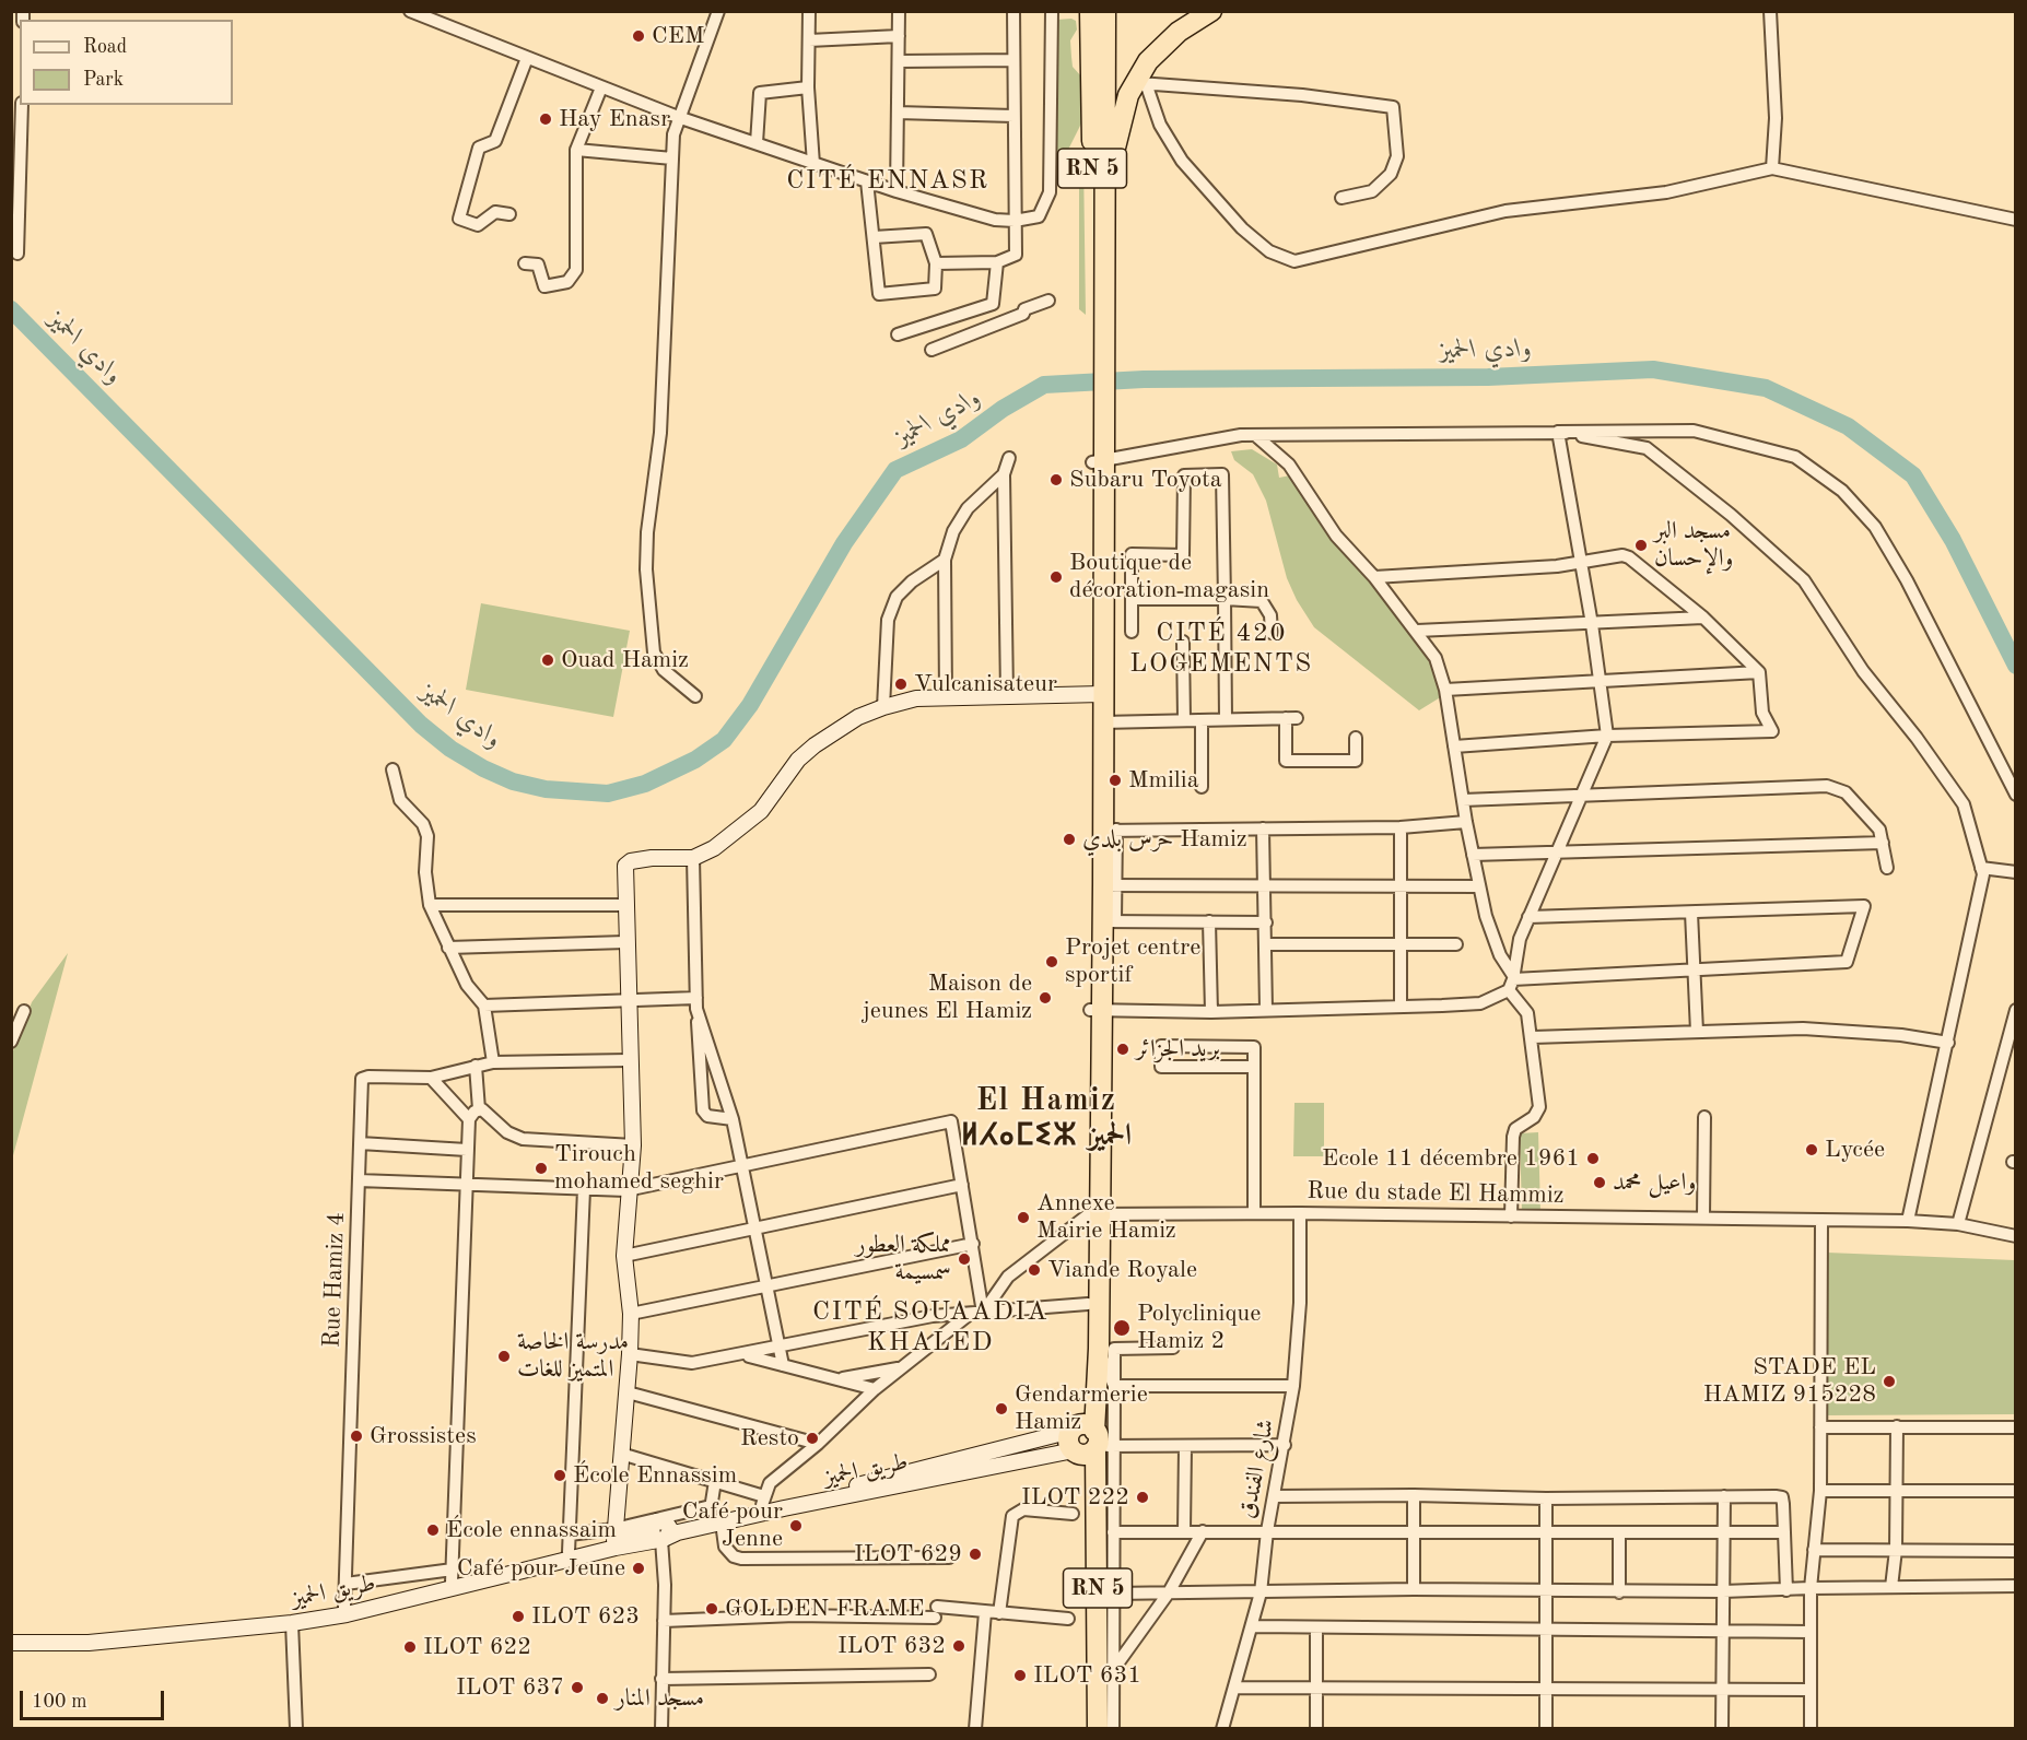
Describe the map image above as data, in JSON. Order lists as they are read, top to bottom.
{
  "streets": {
    "highway": ["RN 5"],
    "main road": ["طريق الحميز"],
    "street": ["Rue du stade El Hammiz", "Rue Hamiz 4", "شارع الفندق"]
  },
  "crossings": [
    ["RN 5", "Rue du stade El Hammiz"],
    ["RN 5", "طريق الحميز"],
    ["Rue du stade El Hammiz", "شارع الفندق"],
    ["Rue Hamiz 4", "طريق الحميز"]
  ],
  "districts": [
    "CITÉ ENNASR",
    "CITÉ 420 LOGEMENTS",
    "El Hamiz ⵍⵃⴰⵎⵉⵣ الحميز",
    "CITÉ SOUAADIA KHALED"
  ],
  "water": ["وادي الحميز"],
  "places": [
    "CEM",
    "Hay Enasr",
    "Subaru Toyota",
    "مسجد البر والإحسان",
    "Boutique de décoration magasin",
    "Ouad Hamiz",
    "Vulcanisateur",
    "Mmilia",
    "حرس بلدي Hamiz",
    "Projet centre sportif",
    "Maison de jeunes El Hamiz",
    "بريد الجزائر",
    "Lycée",
    "Ecole 11 décembre 1961",
    "Tirouch mohamed seghir",
    "واعيل محمد",
    "Annexe Mairie Hamiz",
    "مملكة العطور سمسيمة",
    "Viande Royale",
    "Polyclinique Hamiz 2",
    "مدرسة الخاصة المتميز للغات",
    "STADE EL HAMIZ 915228",
    "Gendarmerie Hamiz",
    "Grossistes",
    "Resto",
    "École Ennassim",
    "ILOT 222",
    "Café pour Jenne",
    "École ennassaim",
    "ILOT 629",
    "Café pour Jeune",
    "GOLDEN FRAME",
    "ILOT 623",
    "ILOT 632",
    "ILOT 622",
    "ILOT 631",
    "ILOT 637",
    "مسجد المنار"
  ],
  "legend": ["Road", "Park"],
  "scale_bar": "100 m"
}
